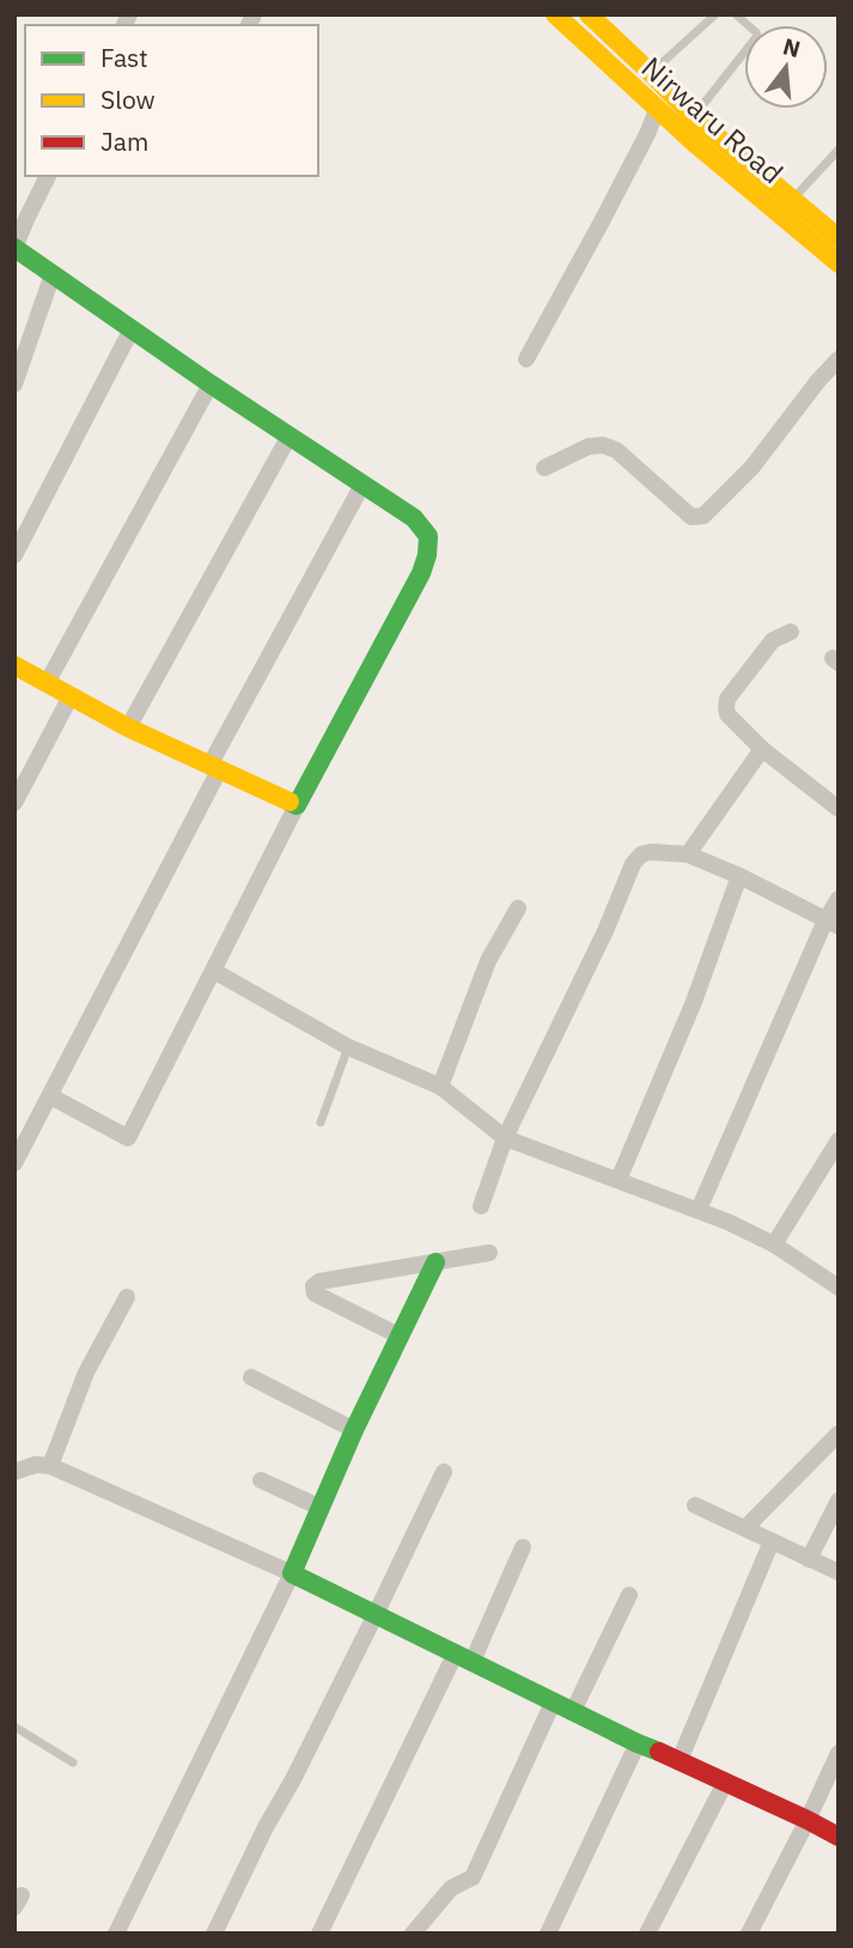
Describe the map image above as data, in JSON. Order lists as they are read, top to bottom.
{
  "streets": {
    "street": ["Nirwaru Road"]
  },
  "legend": ["Fast", "Slow", "Jam"],
  "north": "top"
}
